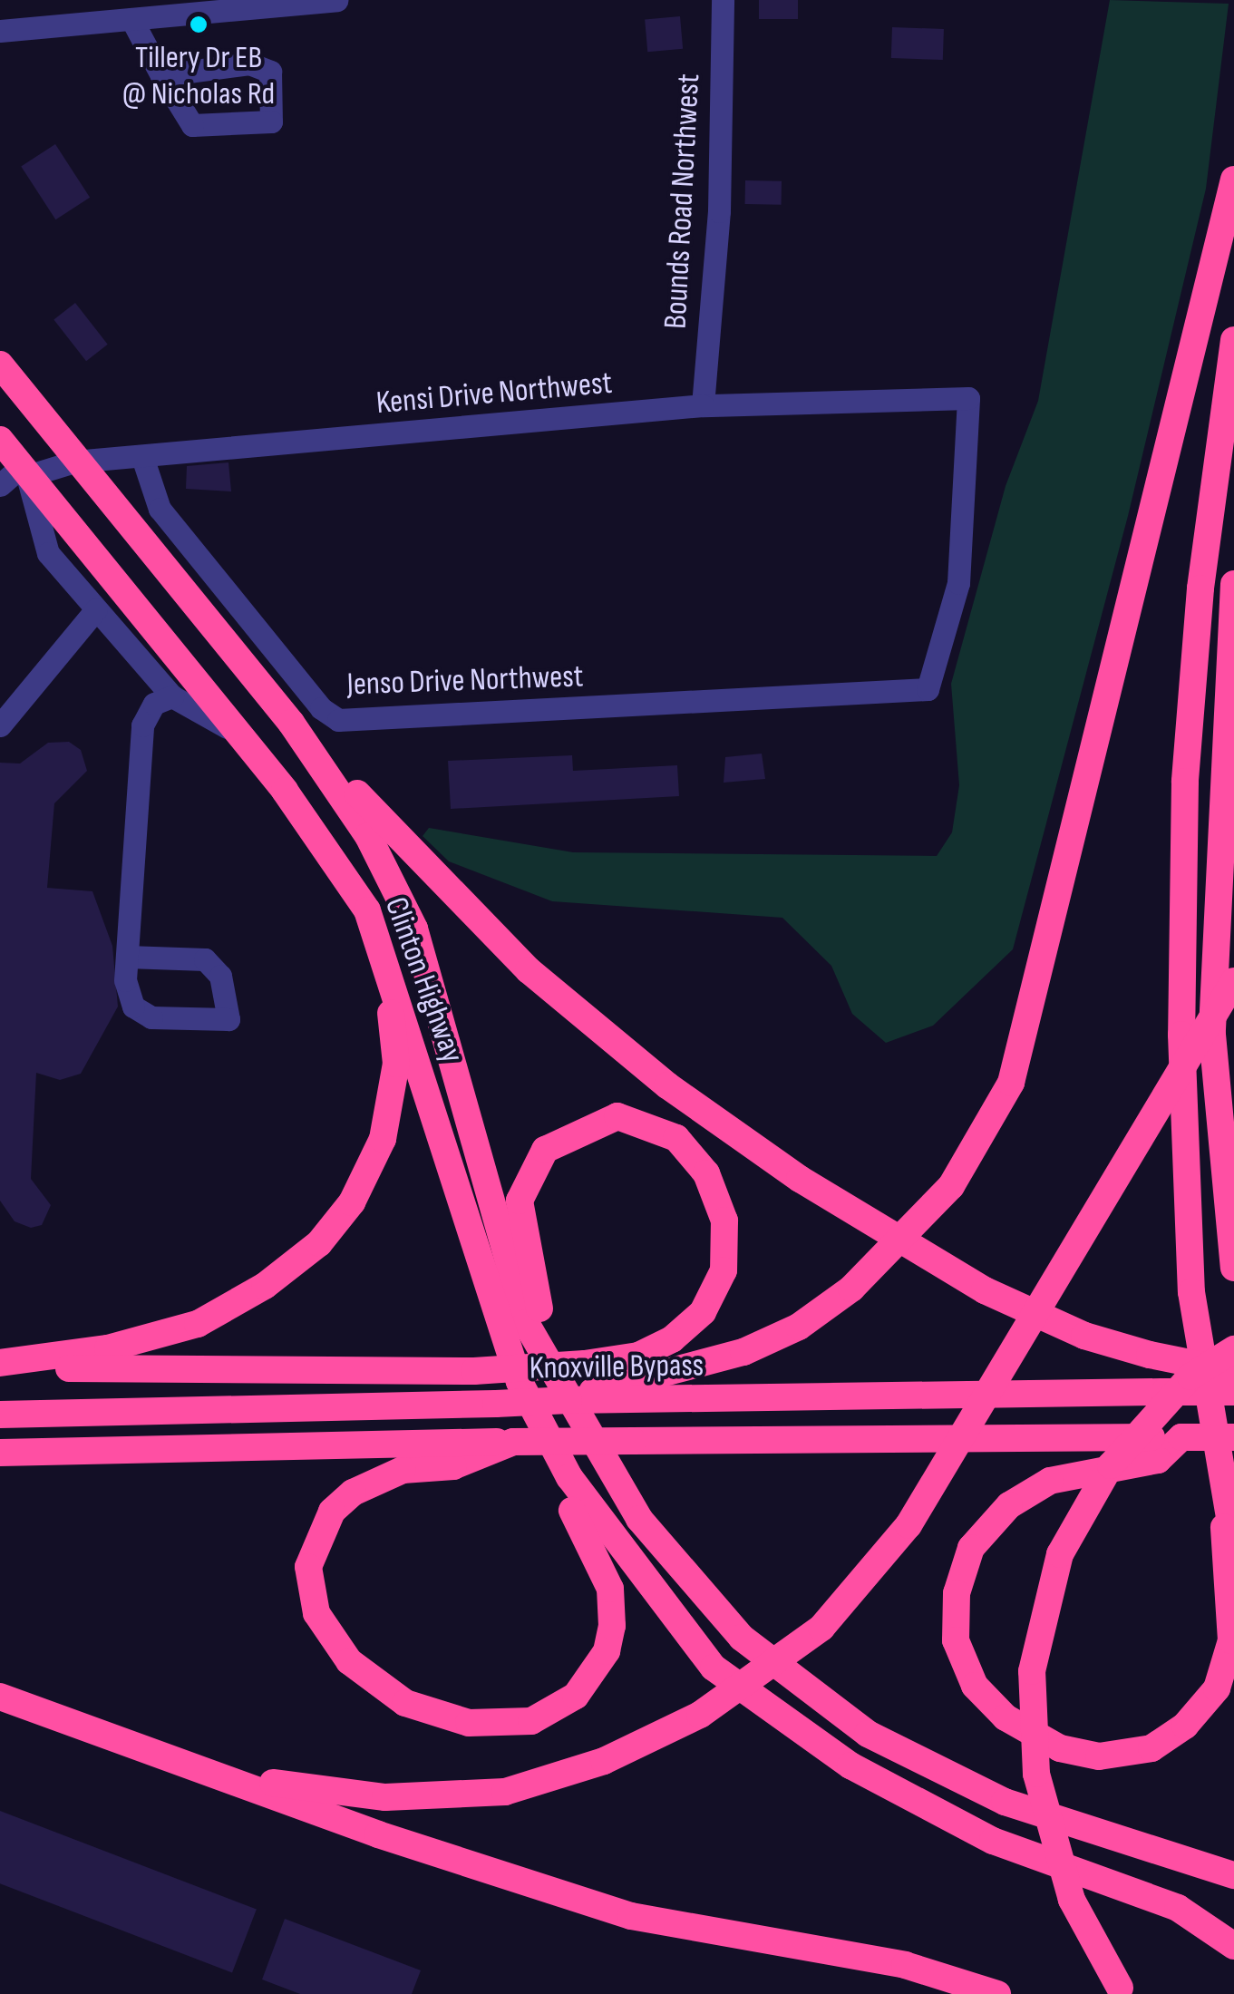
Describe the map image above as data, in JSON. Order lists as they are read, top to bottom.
{
  "streets": {
    "highway": ["Clinton Highway", "Knoxville Bypass"],
    "street": ["Bounds Road Northwest", "Kensi Drive Northwest", "Jenso Drive Northwest"]
  },
  "crossings": [
    ["Bounds Road Northwest", "Kensi Drive Northwest"],
    ["Kensi Drive Northwest", "Jenso Drive Northwest"],
    ["Kensi Drive Northwest", "Clinton Highway"]
  ],
  "places": ["Tillery Dr EB @ Nicholas Rd"]
}
